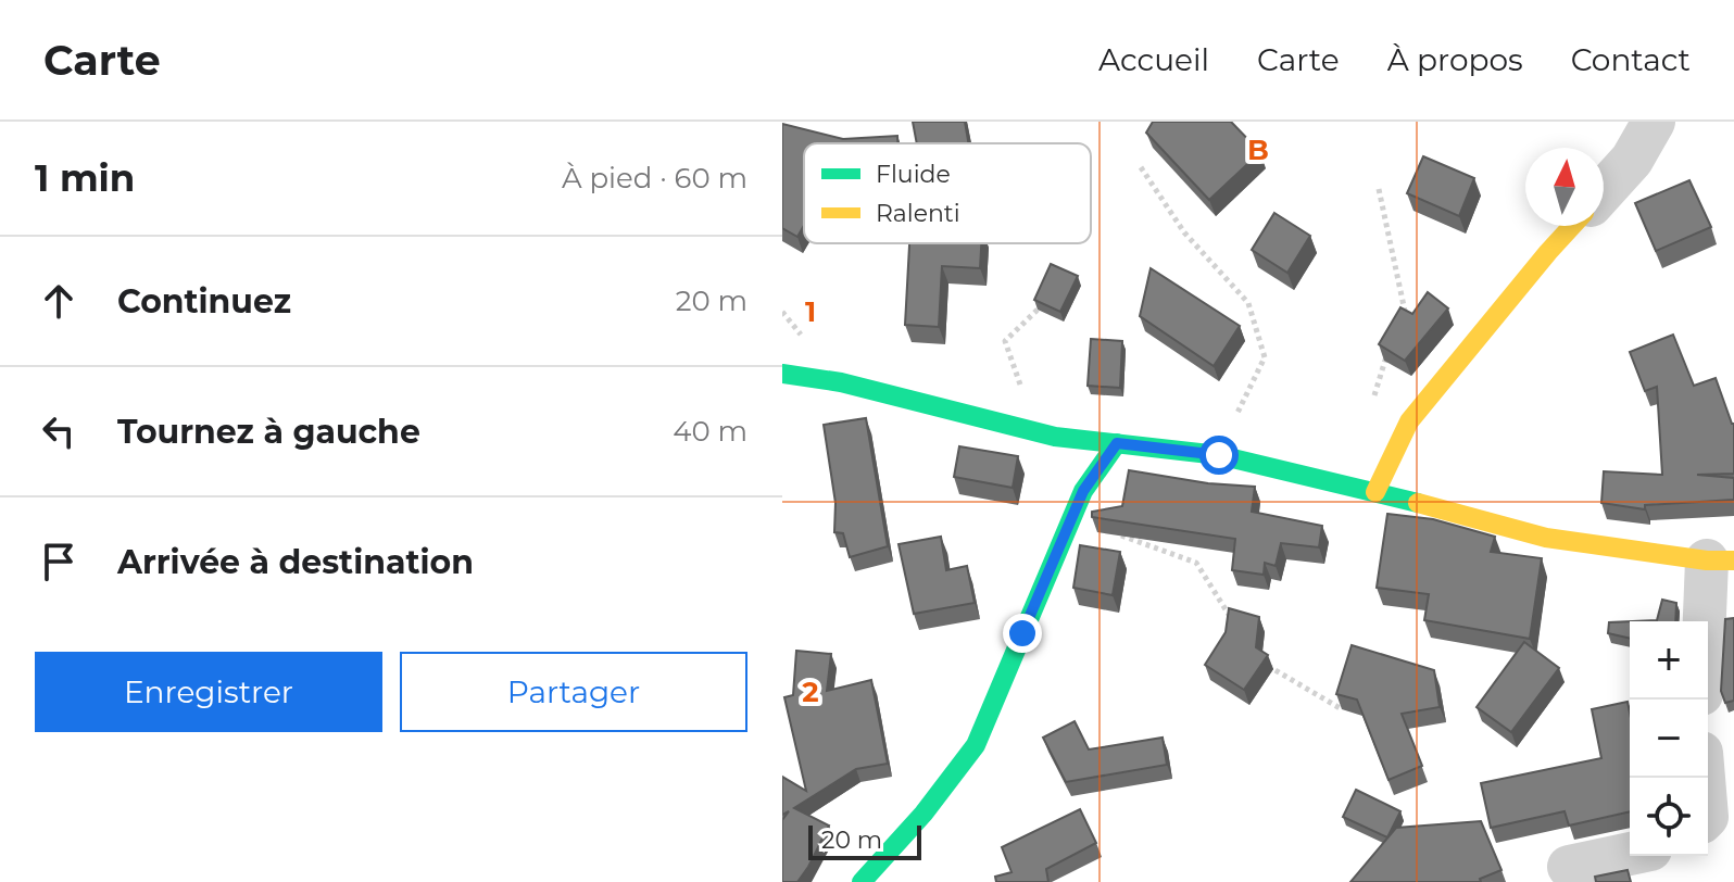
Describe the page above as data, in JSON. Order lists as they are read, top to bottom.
{
  "legend": ["Fluide", "Ralenti"],
  "scale_bar": "20 m",
  "north": "top",
  "page": {
    "header": "Carte",
    "nav": [
      "Accueil",
      "Carte",
      "À propos",
      "Contact"
    ],
    "heading": ["1 min", "À pied · 60 m"],
    "list": [
      ["Continuez", "20 m"],
      ["Tournez à gauche", "40 m"],
      "Arrivée à destination"
    ],
    "map_buttons": ["+", "−"],
    "buttons": ["Enregistrer", "Partager"],
    "scale": "20 m"
  },
  "grid": {
    "columns": ["B"],
    "rows": ["1", "2"]
  }
}
